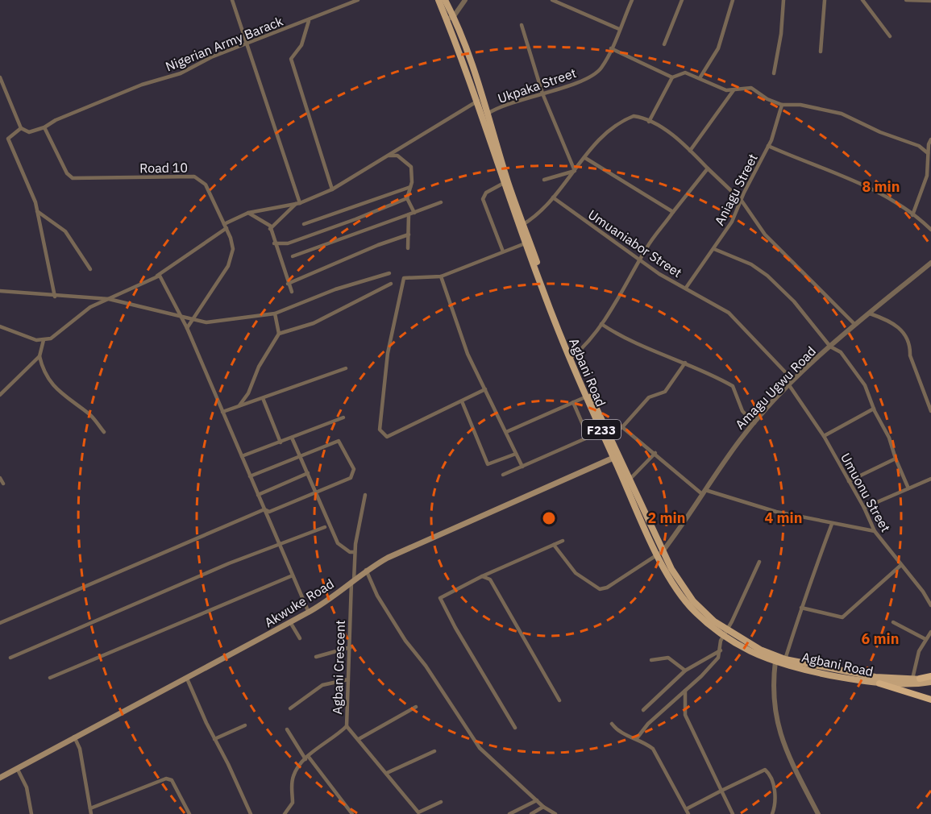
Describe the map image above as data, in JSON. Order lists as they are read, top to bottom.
{
  "streets": {
    "main road": ["Agbani Road", "F233", "Akwuke Road"],
    "street": [
      "Nigerian Army Barack",
      "Ukpaka Street",
      "Road 10",
      "Aniagu Street",
      "Umuaniabor Street",
      "Amagu Ugwu Road",
      "Umuonu Street",
      "Agbani Crescent"
    ]
  },
  "crossings": [
    ["Nigerian Army Barack", "Road 10"],
    ["Ukpaka Street", "Agbani Road"],
    ["Aniagu Street", "Umuaniabor Street"],
    ["Umuaniabor Street", "Amagu Ugwu Road"],
    ["Agbani Road", "Amagu Ugwu Road"],
    ["Agbani Road", "Akwuke Road"],
    ["Amagu Ugwu Road", "Umuonu Street"],
    ["Akwuke Road", "Agbani Crescent"]
  ],
  "rings": [
    "8 min",
    "2 min",
    "4 min",
    "6 min"
  ]
}
